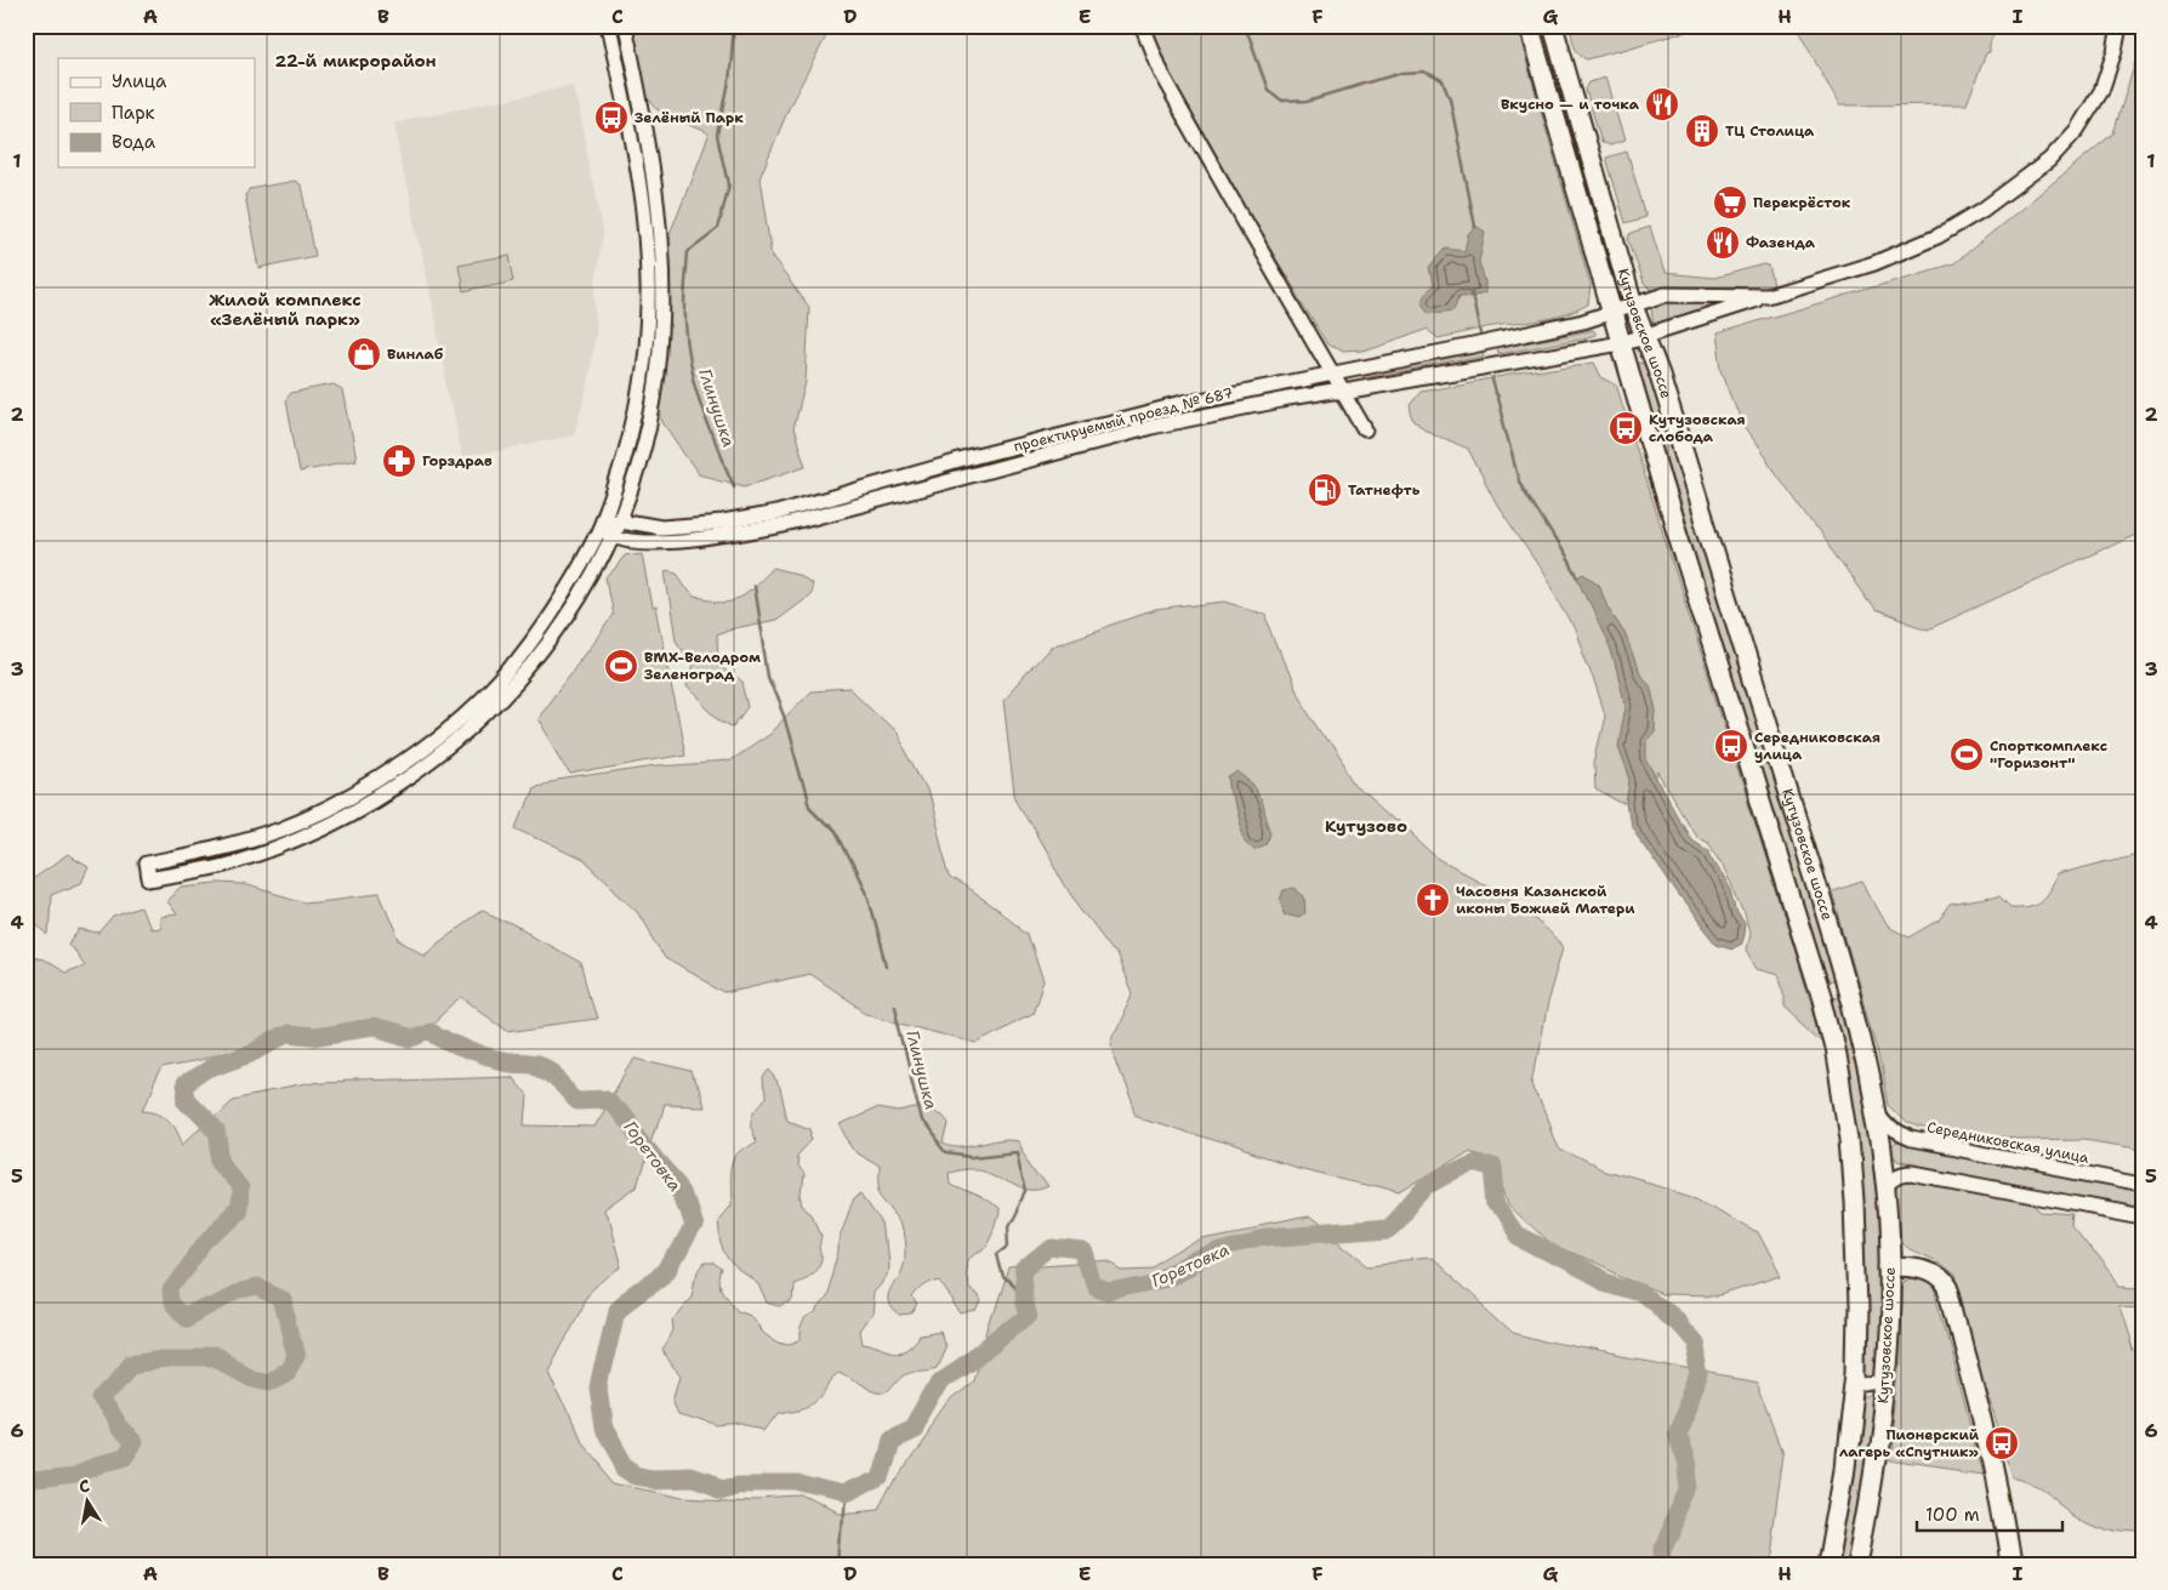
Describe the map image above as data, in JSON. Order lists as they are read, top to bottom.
{
  "streets": {
    "main road": ["Кутузовское шоссе"],
    "street": ["проектируемый проезд № 687", "Середниковская улица"]
  },
  "crossings": [
    ["Кутузовское шоссе", "проектируемый проезд № 687"],
    ["Кутузовское шоссе", "Середниковская улица"]
  ],
  "districts": ["22-й микрорайон", "Жилой комплекс «Зелёный парк»", "Кутузово"],
  "water": ["Глинушка", "Горетовка"],
  "places": {
    "restaurant": ["Вкусно — и точка", "Фазенда"],
    "bus stop": [
      "Зелёный Парк",
      "Кутузовская слобода",
      "Середниковская улица",
      "Пионерский лагерь «Спутник»"
    ],
    "building": ["ТЦ Столица"],
    "supermarket": ["Перекрёсток"],
    "shop": ["Винлаб"],
    "pharmacy": ["Горздрав"],
    "fuel station": ["Татнефть"],
    "sports": ["BMX-Велодром Зеленоград", "Спорткомплекс \"Горизонт\""],
    "church": ["Часовня Казанской иконы Божией Матери"]
  },
  "legend": ["Улица", "Парк", "Вода"],
  "scale_bar": "100 m",
  "north": "top",
  "grid": {
    "columns": [
      "A",
      "B",
      "C",
      "D",
      "E",
      "F",
      "G",
      "H",
      "I"
    ],
    "rows": [
      "1",
      "2",
      "3",
      "4",
      "5",
      "6"
    ]
  }
}
